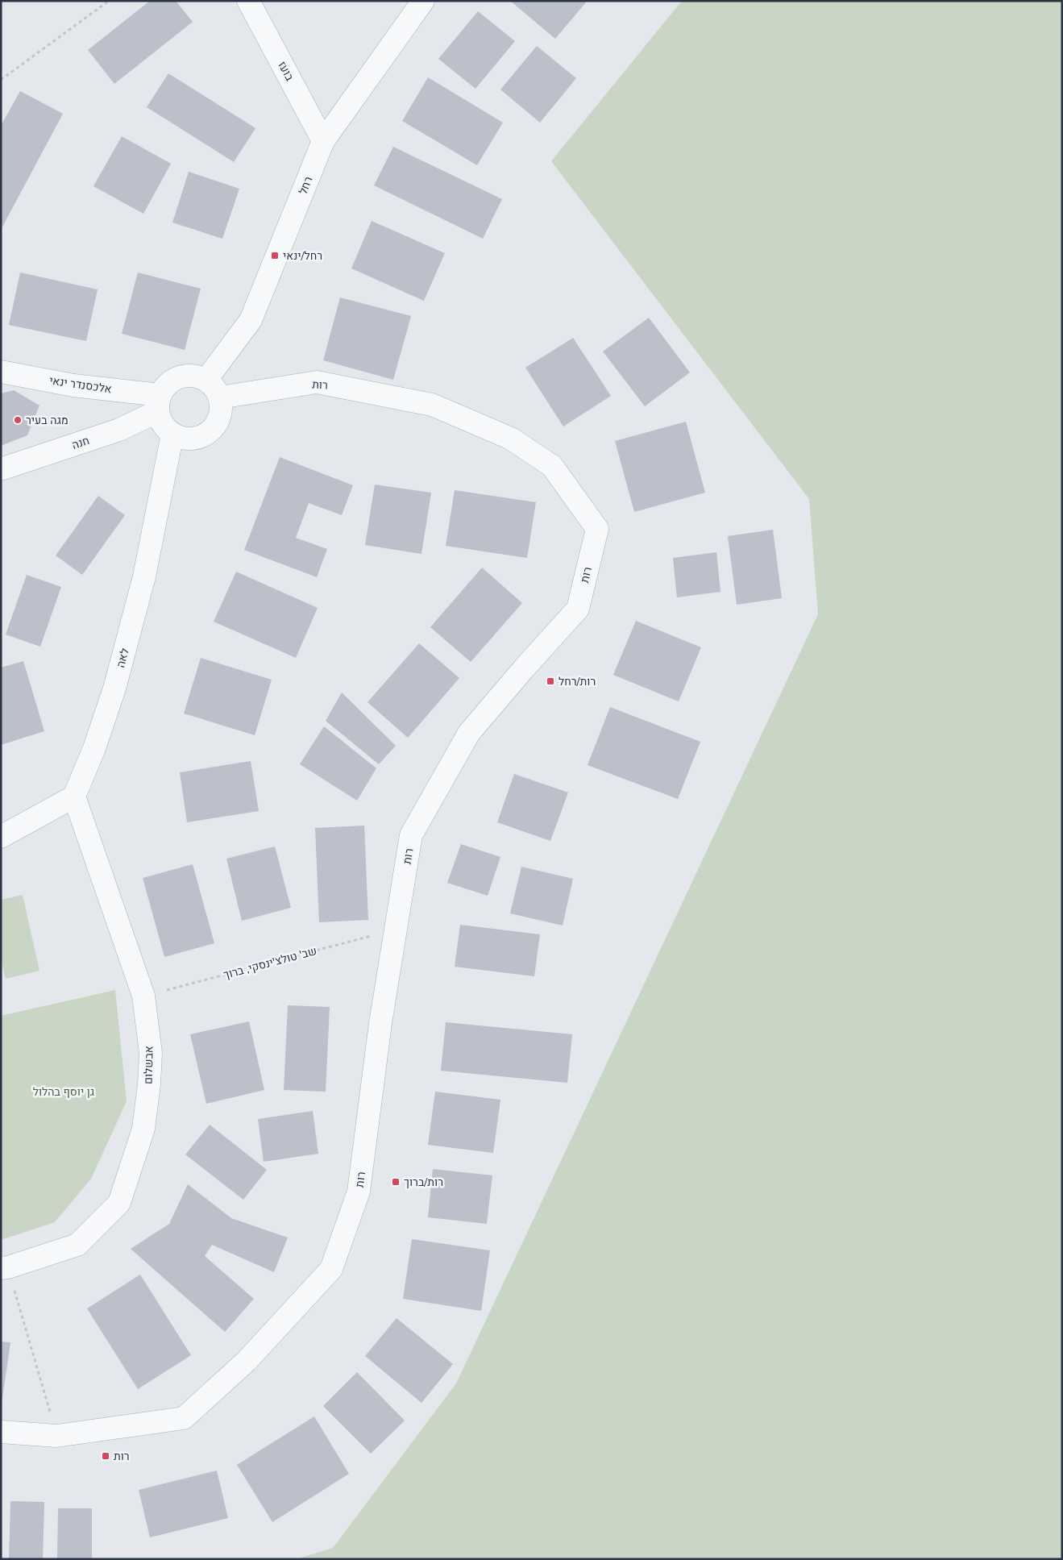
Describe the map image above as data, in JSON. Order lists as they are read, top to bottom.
{
  "streets": {
    "street": [
      "בועז",
      "רחל",
      "אלכסנדר ינאי",
      "רות",
      "חנה",
      "לאה",
      "אבשלום"
    ],
    "path": ["שב' טולצ'ינסקי, ברוך"]
  },
  "crossings": [
    ["בועז", "רחל"],
    ["רחל", "אלכסנדר ינאי"],
    ["רחל", "רות"],
    ["רחל", "חנה"],
    ["רחל", "לאה"],
    ["אלכסנדר ינאי", "רות"],
    ["אלכסנדר ינאי", "חנה"],
    ["אלכסנדר ינאי", "לאה"],
    ["רות", "חנה"],
    ["רות", "לאה"],
    ["רות", "שב' טולצ'ינסקי, ברוך"],
    ["חנה", "לאה"],
    ["לאה", "אבשלום"],
    ["שב' טולצ'ינסקי, ברוך", "אבשלום"]
  ],
  "parks": ["גן יוסף בהלול"],
  "places": {
    "transit": [
      "רחל/ינאי",
      "רות/רחל",
      "רות/ברוך",
      "רות"
    ],
    "other": ["מגה בעיר"]
  }
}
